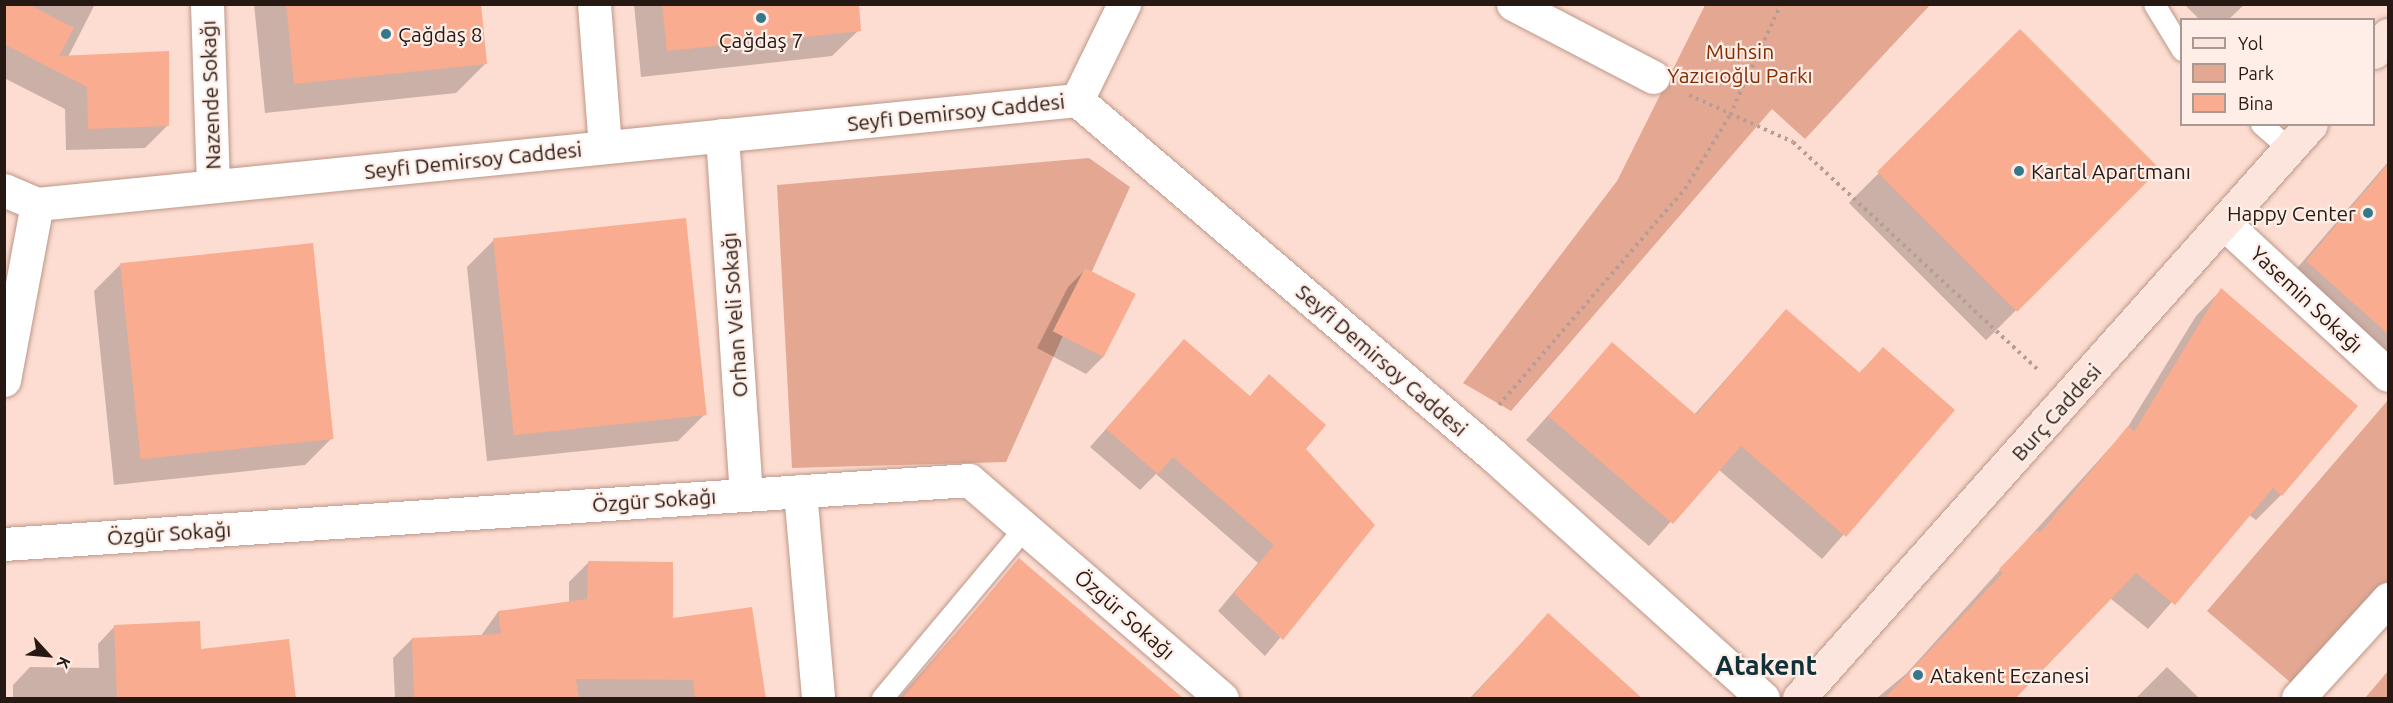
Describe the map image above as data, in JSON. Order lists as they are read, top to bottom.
{
  "streets": {
    "street": [
      "Nazende Sokağı",
      "Seyfi Demirsoy Caddesi",
      "Yasemin Sokağı",
      "Orhan Veli Sokağı",
      "Burç Caddesi",
      "Özgür Sokağı"
    ]
  },
  "crossings": [
    ["Nazende Sokağı", "Seyfi Demirsoy Caddesi"],
    ["Seyfi Demirsoy Caddesi", "Orhan Veli Sokağı"],
    ["Yasemin Sokağı", "Burç Caddesi"],
    ["Orhan Veli Sokağı", "Özgür Sokağı"]
  ],
  "districts": ["Atakent"],
  "parks": ["Muhsin Yazıcıoğlu Parkı"],
  "places": [
    "Çağdaş 7",
    "Çağdaş 8",
    "Kartal Apartmanı",
    "Happy Center",
    "Atakent Eczanesi"
  ],
  "legend": ["Yol", "Park", "Bina"],
  "north": "bottom right"
}
